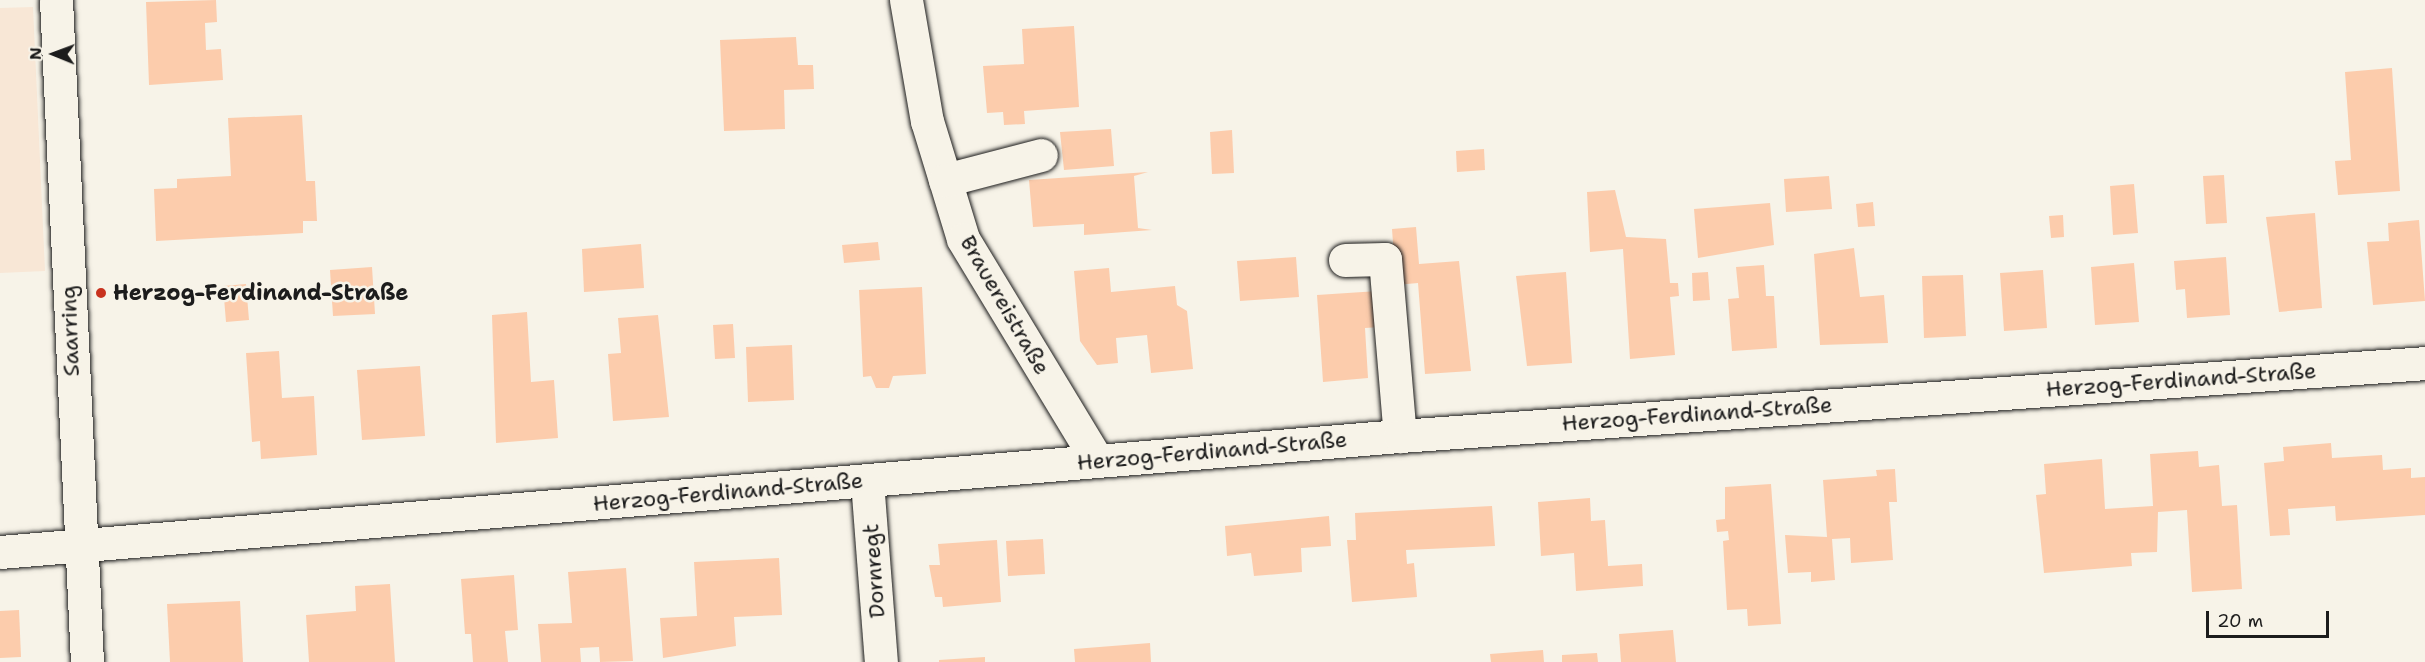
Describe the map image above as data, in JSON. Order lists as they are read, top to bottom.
{
  "streets": {
    "street": [
      "Brauereistraße",
      "Saarring",
      "Herzog-Ferdinand-Straße",
      "Dornregt"
    ]
  },
  "crossings": [
    ["Brauereistraße", "Herzog-Ferdinand-Straße"],
    ["Saarring", "Herzog-Ferdinand-Straße"],
    ["Herzog-Ferdinand-Straße", "Dornregt"]
  ],
  "places": ["Herzog-Ferdinand-Straße"],
  "scale_bar": "20 m",
  "north": "left"
}
